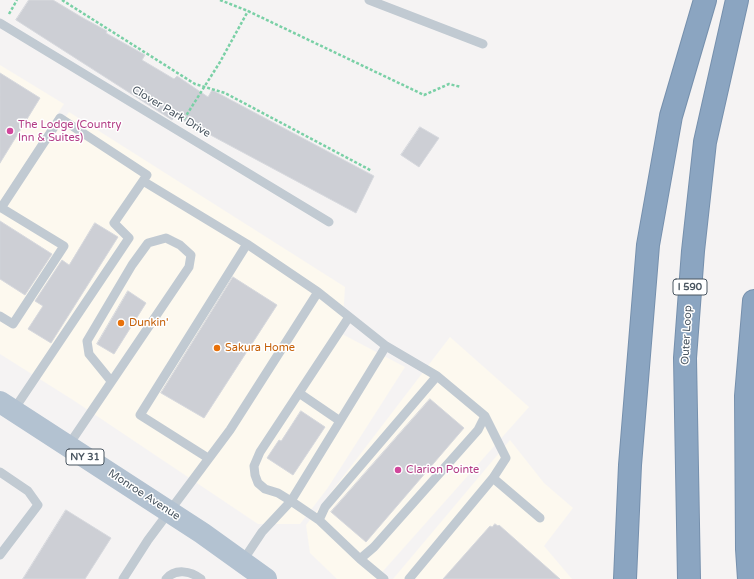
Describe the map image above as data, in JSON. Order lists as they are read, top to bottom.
{
  "streets": {
    "highway": ["I 590", "Outer Loop"],
    "main road": ["NY 31", "Monroe Avenue"],
    "lane": ["Clover Park Drive"]
  },
  "places": [
    "The Lodge (Country Inn & Suites)",
    "Dunkin'",
    "Sakura Home",
    "Clarion Pointe"
  ]
}
